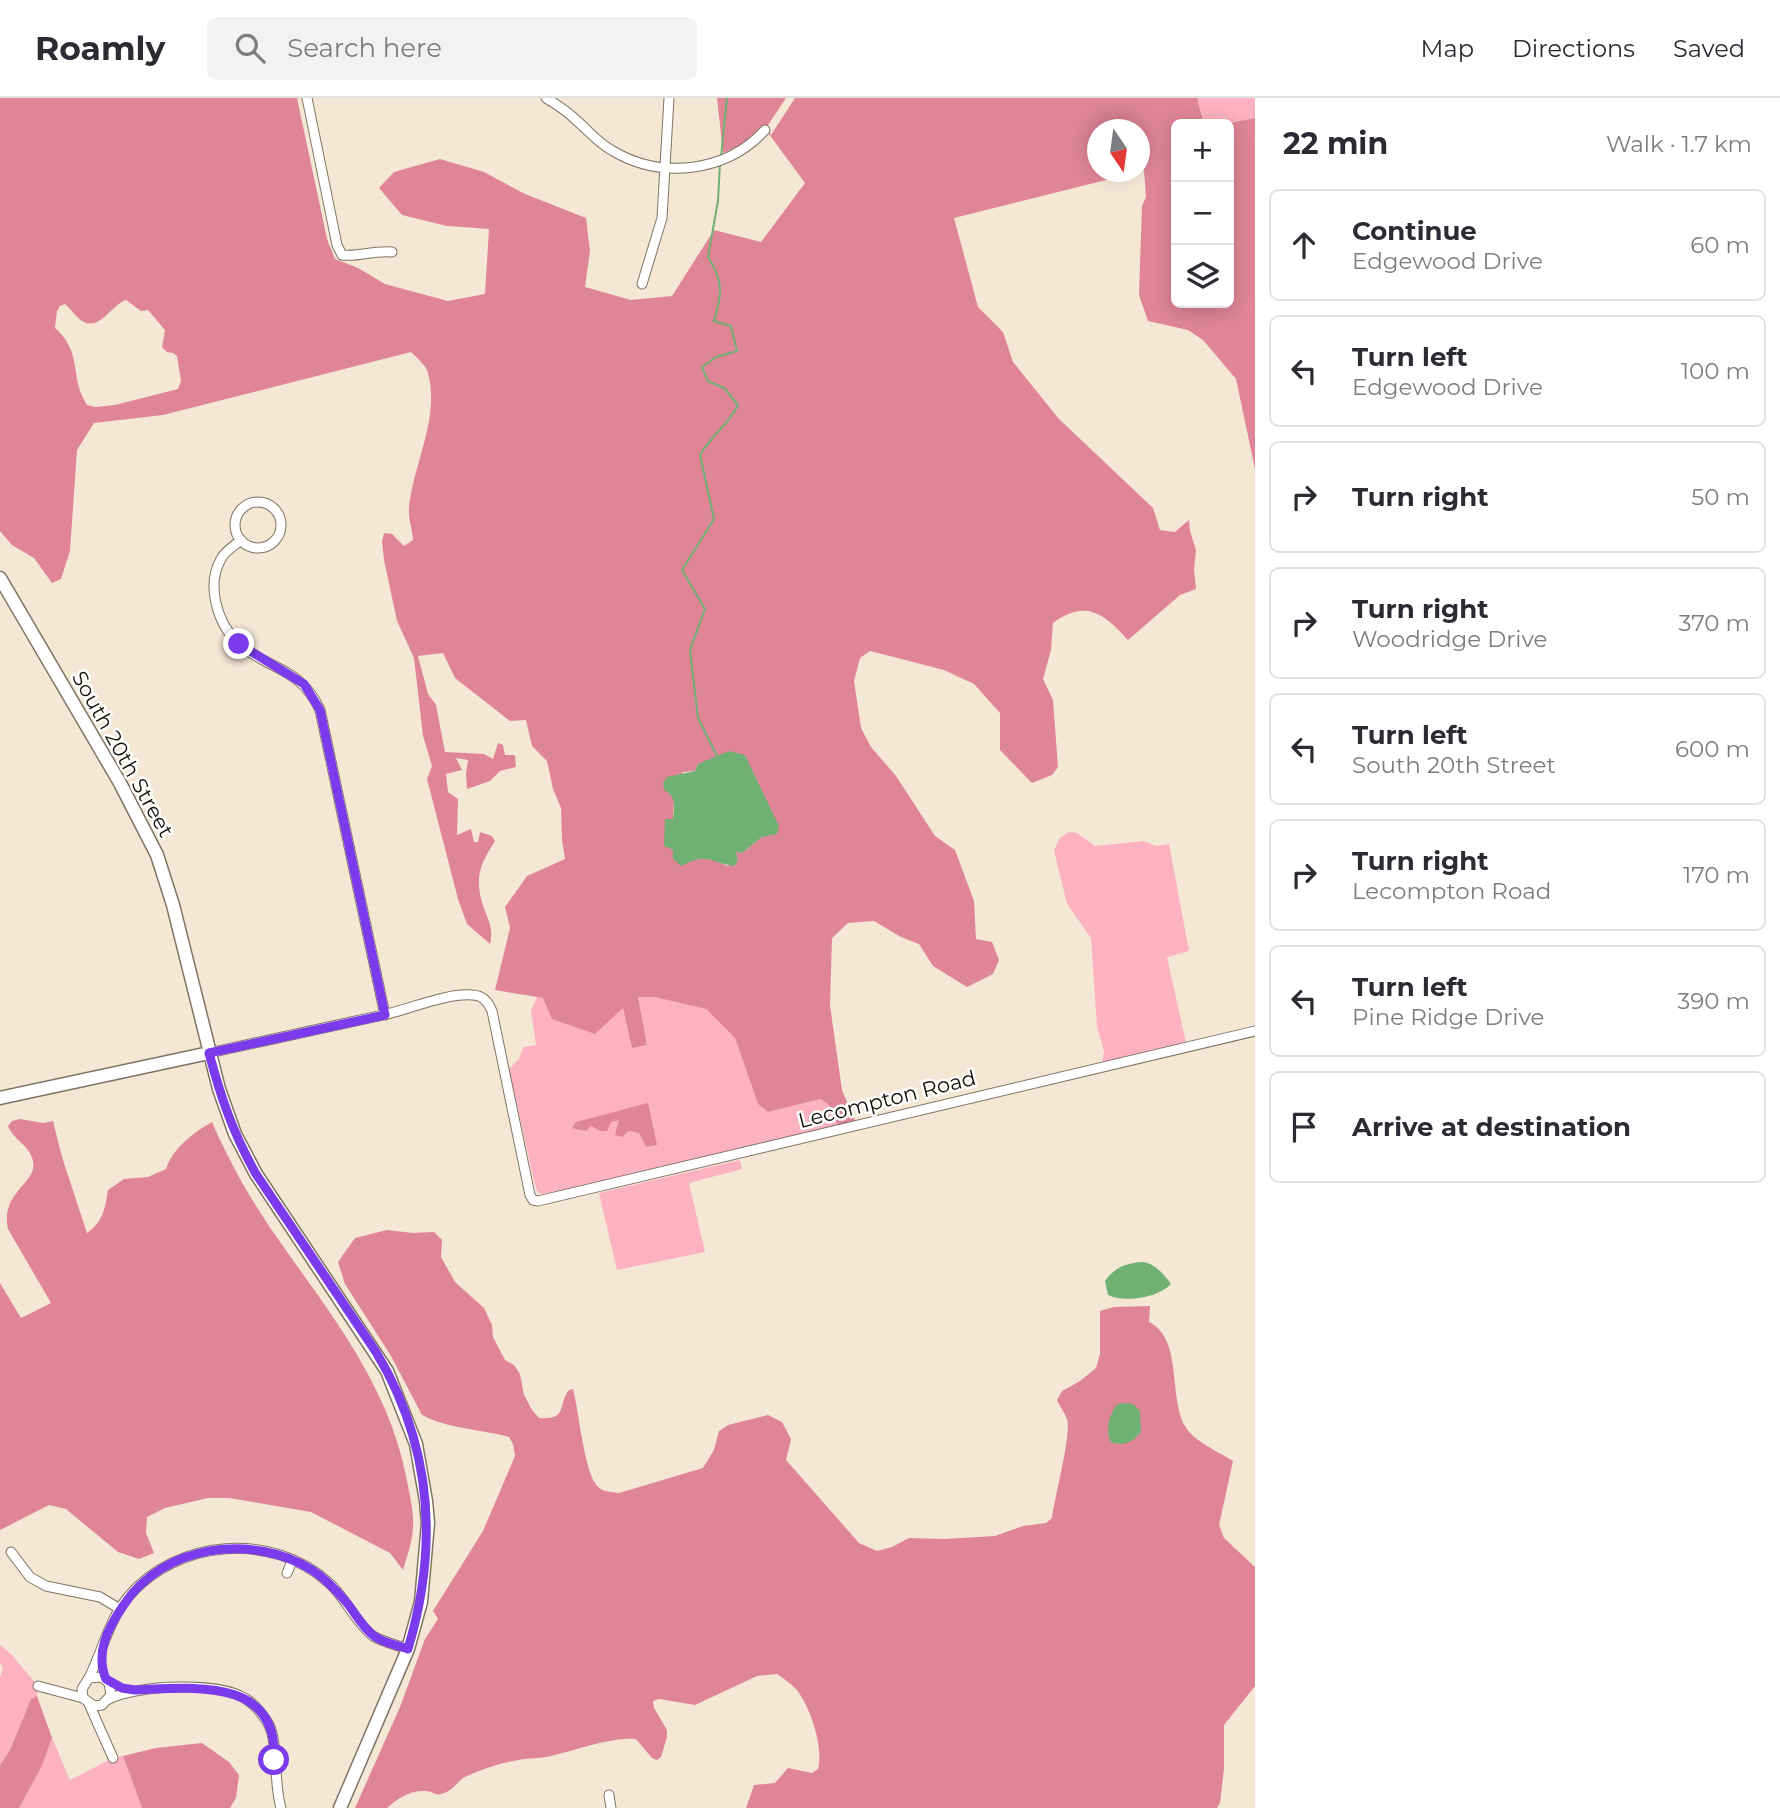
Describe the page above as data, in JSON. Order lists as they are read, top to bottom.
{
  "streets": {
    "main road": ["South 20th Street"],
    "street": ["Lecompton Road"]
  },
  "north": "bottom",
  "page": {
    "header": "Roamly",
    "search": "Search here",
    "nav": ["Map", "Directions", "Saved"],
    "heading": ["22 min", "Walk · 1.7 km"],
    "map_buttons": ["+", "−"],
    "list": [
      ["Continue", "Edgewood Drive", "60 m"],
      ["Turn left", "Edgewood Drive", "100 m"],
      ["Turn right", "50 m"],
      ["Turn right", "Woodridge Drive", "370 m"],
      ["Turn left", "South 20th Street", "600 m"],
      ["Turn right", "Lecompton Road", "170 m"],
      ["Turn left", "Pine Ridge Drive", "390 m"],
      "Arrive at destination"
    ]
  }
}
